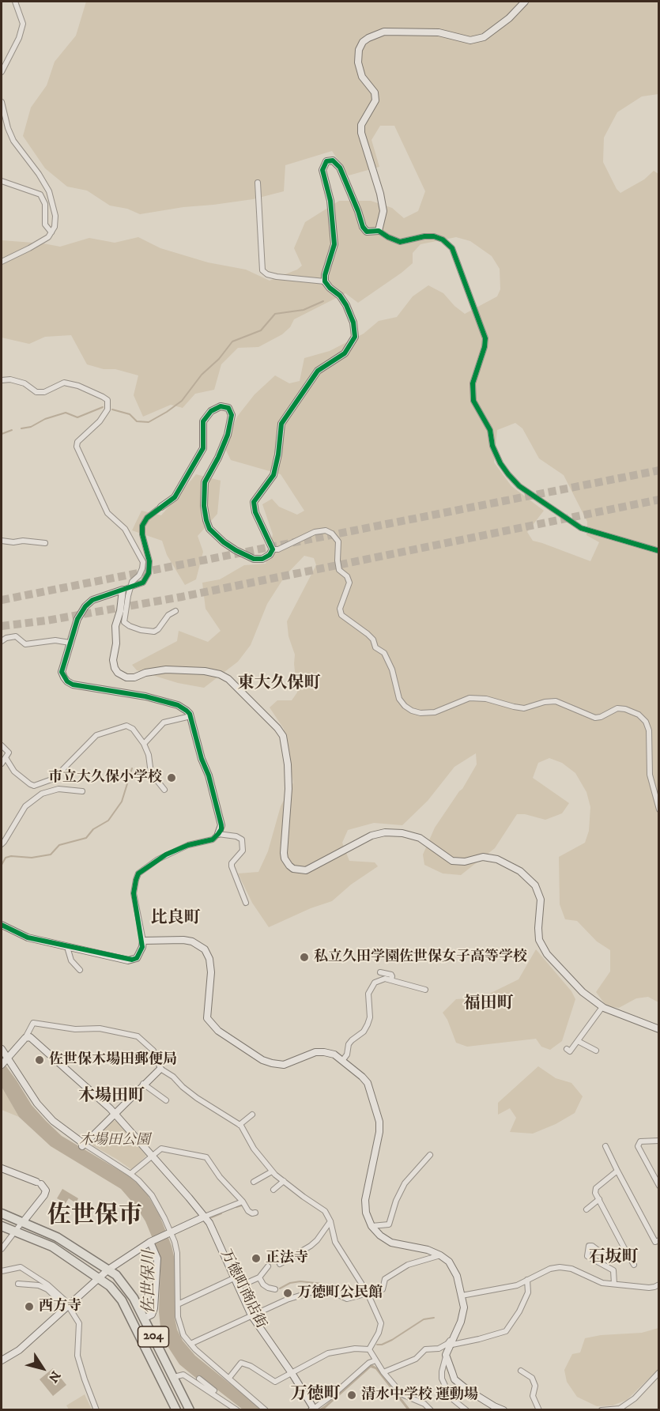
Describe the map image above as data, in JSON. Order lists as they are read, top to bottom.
{
  "streets": {
    "highway": ["204"],
    "street": ["万徳町商店街"]
  },
  "districts": [
    "東大久保町",
    "比良町",
    "福田町",
    "木場田町",
    "佐世保市",
    "石坂町",
    "万徳町"
  ],
  "water": ["佐世保川"],
  "parks": ["木場田公園"],
  "places": [
    "市立大久保小学校",
    "私立久田学園佐世保女子高等学校",
    "佐世保木場田郵便局",
    "正法寺",
    "万徳町公民館",
    "西方寺",
    "清水中学校 運動場"
  ],
  "north": "bottom right"
}
